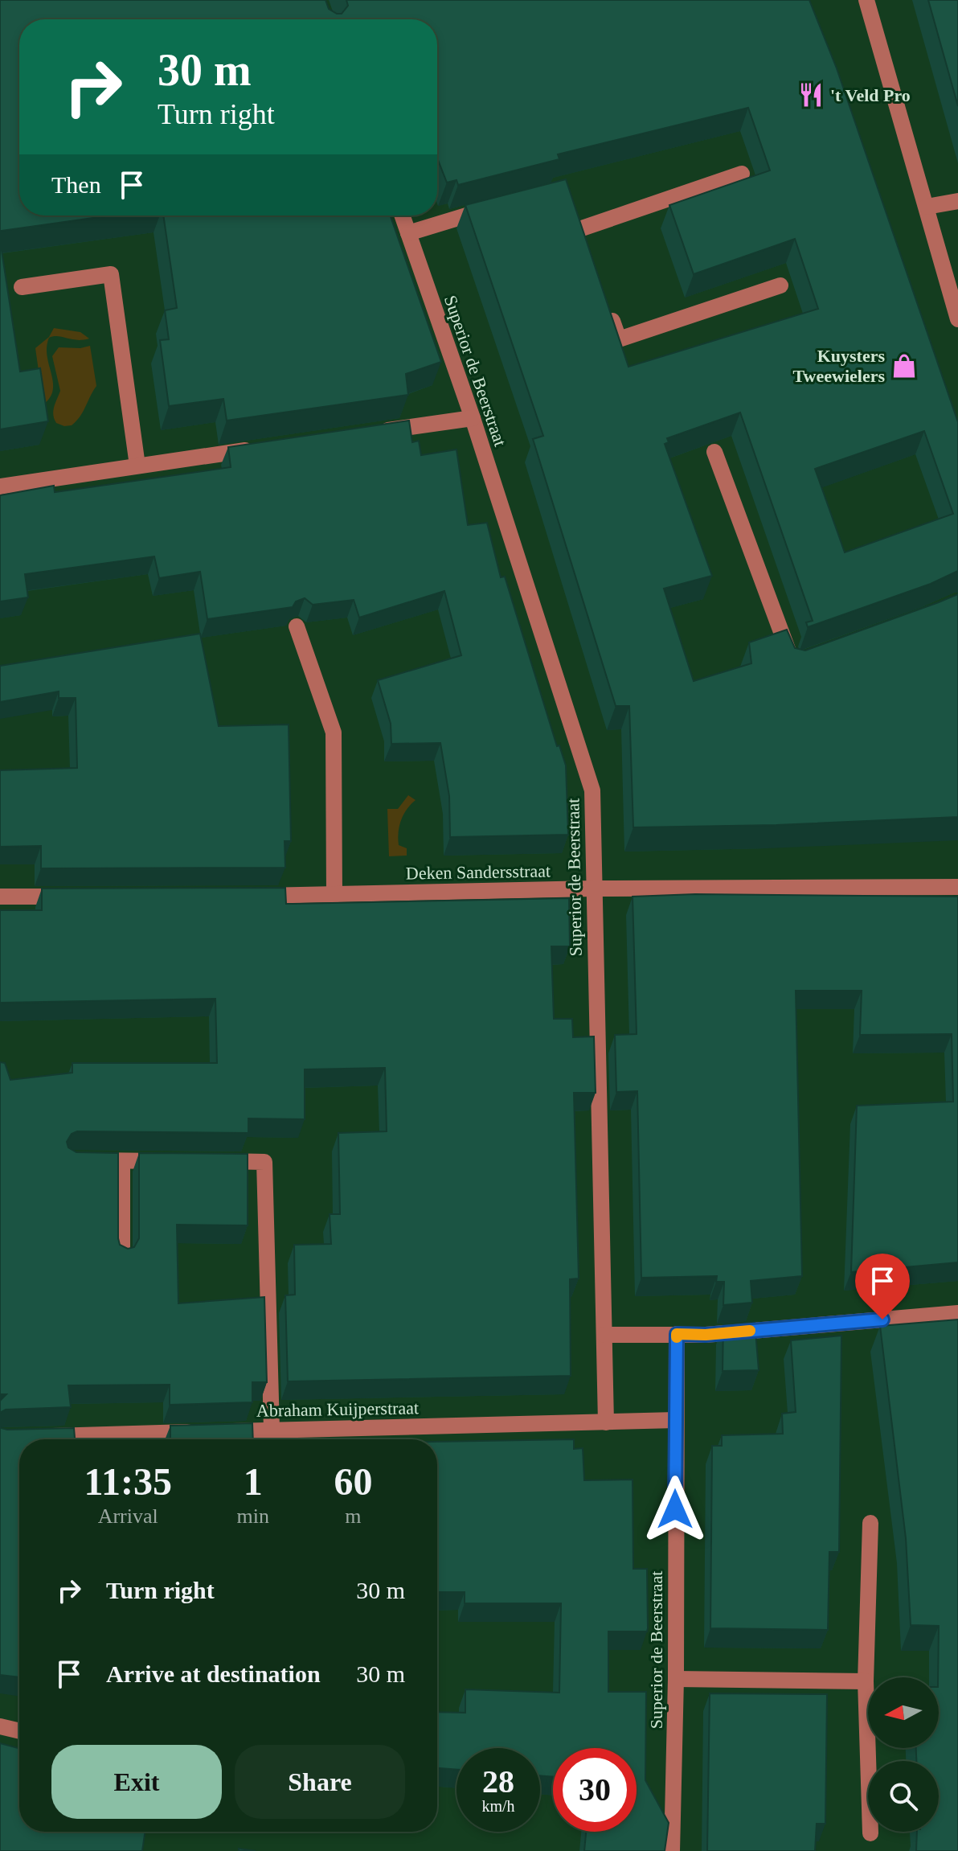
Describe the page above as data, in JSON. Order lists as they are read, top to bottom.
{
  "streets": {
    "street": ["Superior de Beerstraat", "Deken Sandersstraat", "Abraham Kuijperstraat"]
  },
  "crossings": [
    ["Superior de Beerstraat", "Deken Sandersstraat"],
    ["Superior de Beerstraat", "Abraham Kuijperstraat"]
  ],
  "places": {
    "restaurant": ["'t Veld Pro"],
    "shop": ["Kuysters Tweewielers"]
  },
  "north": "left",
  "page": {
    "turn": ["30 m", "Turn right"],
    "then": "Then",
    "eta": [
      "11:35",
      "Arrival",
      "1",
      "min",
      "60",
      "m"
    ],
    "list": [
      {
        "name": "Turn right",
        "value": "30 m"
      },
      {
        "name": "Arrive at destination",
        "value": "30 m"
      }
    ],
    "buttons": ["Exit", "Share"],
    "speed": "28 km/h",
    "limit": "30"
  }
}
